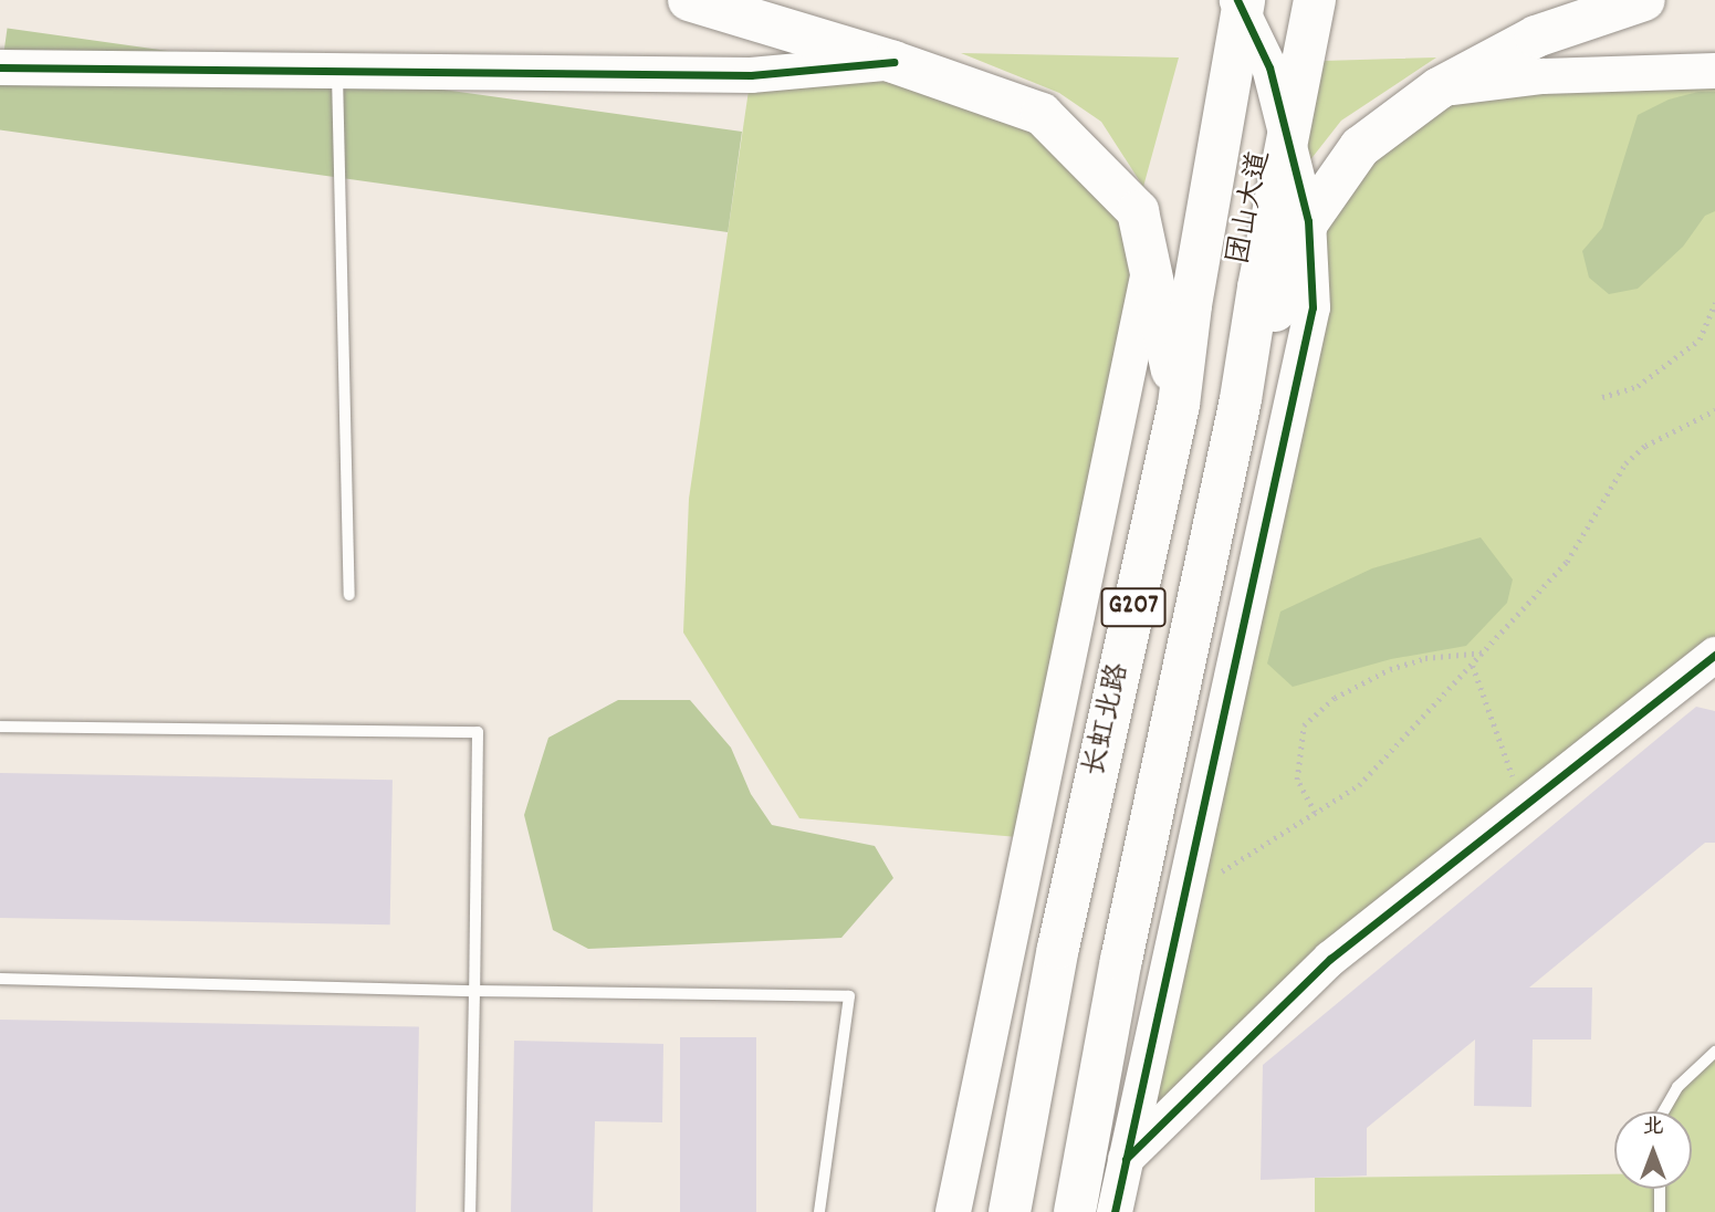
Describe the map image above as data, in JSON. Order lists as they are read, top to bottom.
{
  "streets": {
    "highway": ["团山大道", "G207", "长虹北路"]
  },
  "crossings": [
    ["团山大道", "G207"]
  ],
  "north": "top"
}
